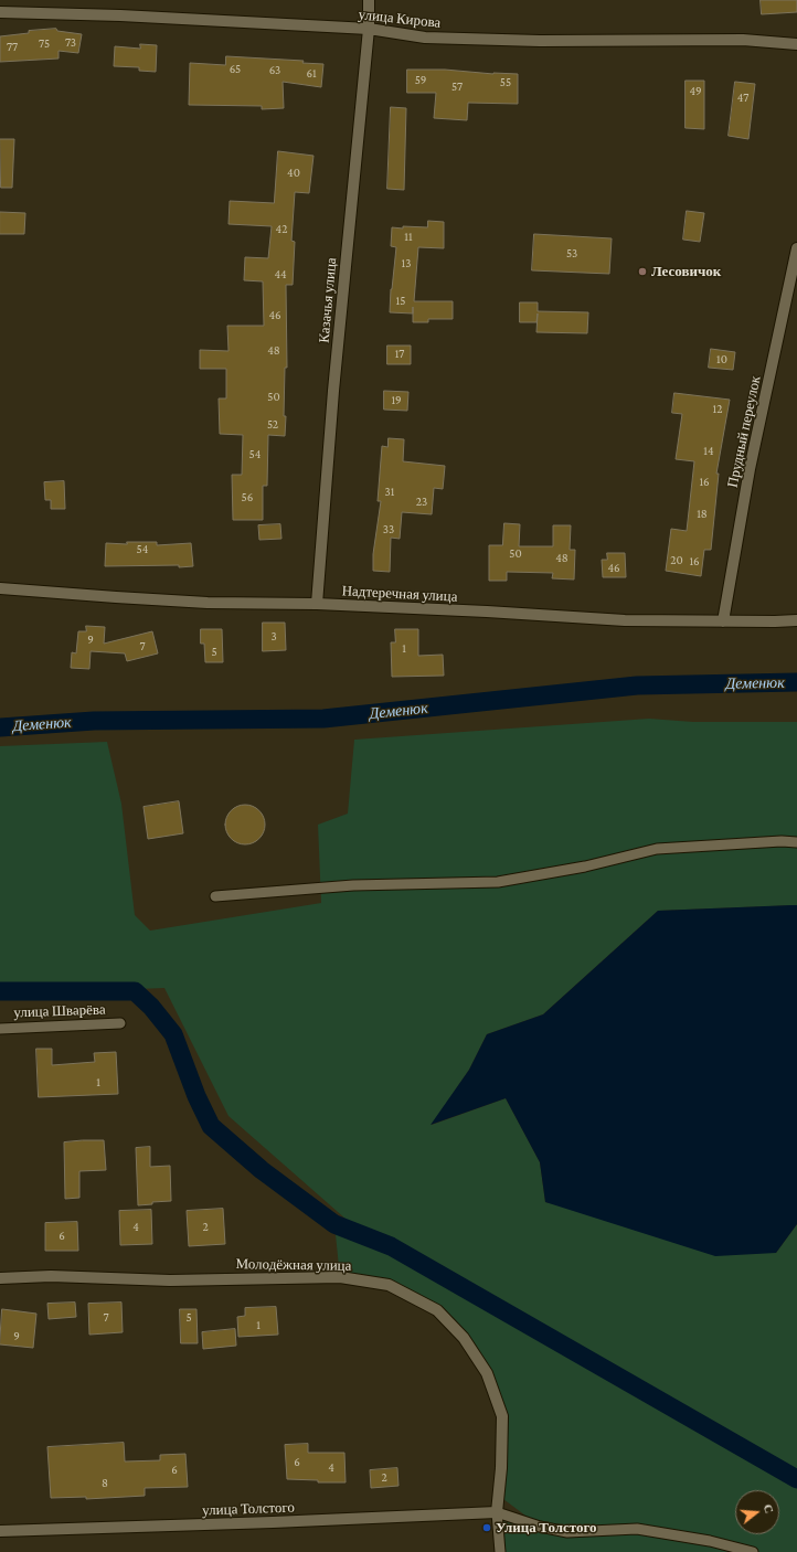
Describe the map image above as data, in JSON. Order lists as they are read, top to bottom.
{
  "streets": {
    "street": [
      "улица Кирова",
      "Казачья улица",
      "Прудный переулок",
      "Надтеречная улица",
      "Молодёжная улица",
      "улица Толстого"
    ],
    "lane": ["улица Шварёва"]
  },
  "crossings": [
    ["улица Кирова", "Казачья улица"],
    ["Казачья улица", "Надтеречная улица"],
    ["Прудный переулок", "Надтеречная улица"],
    ["Молодёжная улица", "улица Толстого"]
  ],
  "water": ["Деменюк"],
  "places": ["Лесовичок", "Улица Толстого"],
  "house_numbers": [
    "73",
    "75",
    "77",
    "65",
    "63",
    "61",
    "59",
    "55",
    "57",
    "49",
    "47",
    "40",
    "42",
    "11",
    "53",
    "13",
    "44",
    "15",
    "46",
    "48",
    "17",
    "10",
    "50",
    "19",
    "12",
    "52",
    "14",
    "54",
    "16",
    "31",
    "56",
    "23",
    "18",
    "33",
    "54",
    "50",
    "48",
    "20",
    "16",
    "46",
    "3",
    "9",
    "7",
    "1",
    "5",
    "1",
    "4",
    "2",
    "6",
    "7",
    "5",
    "1",
    "9",
    "6",
    "4",
    "6",
    "2",
    "8"
  ],
  "north": "right"
}
